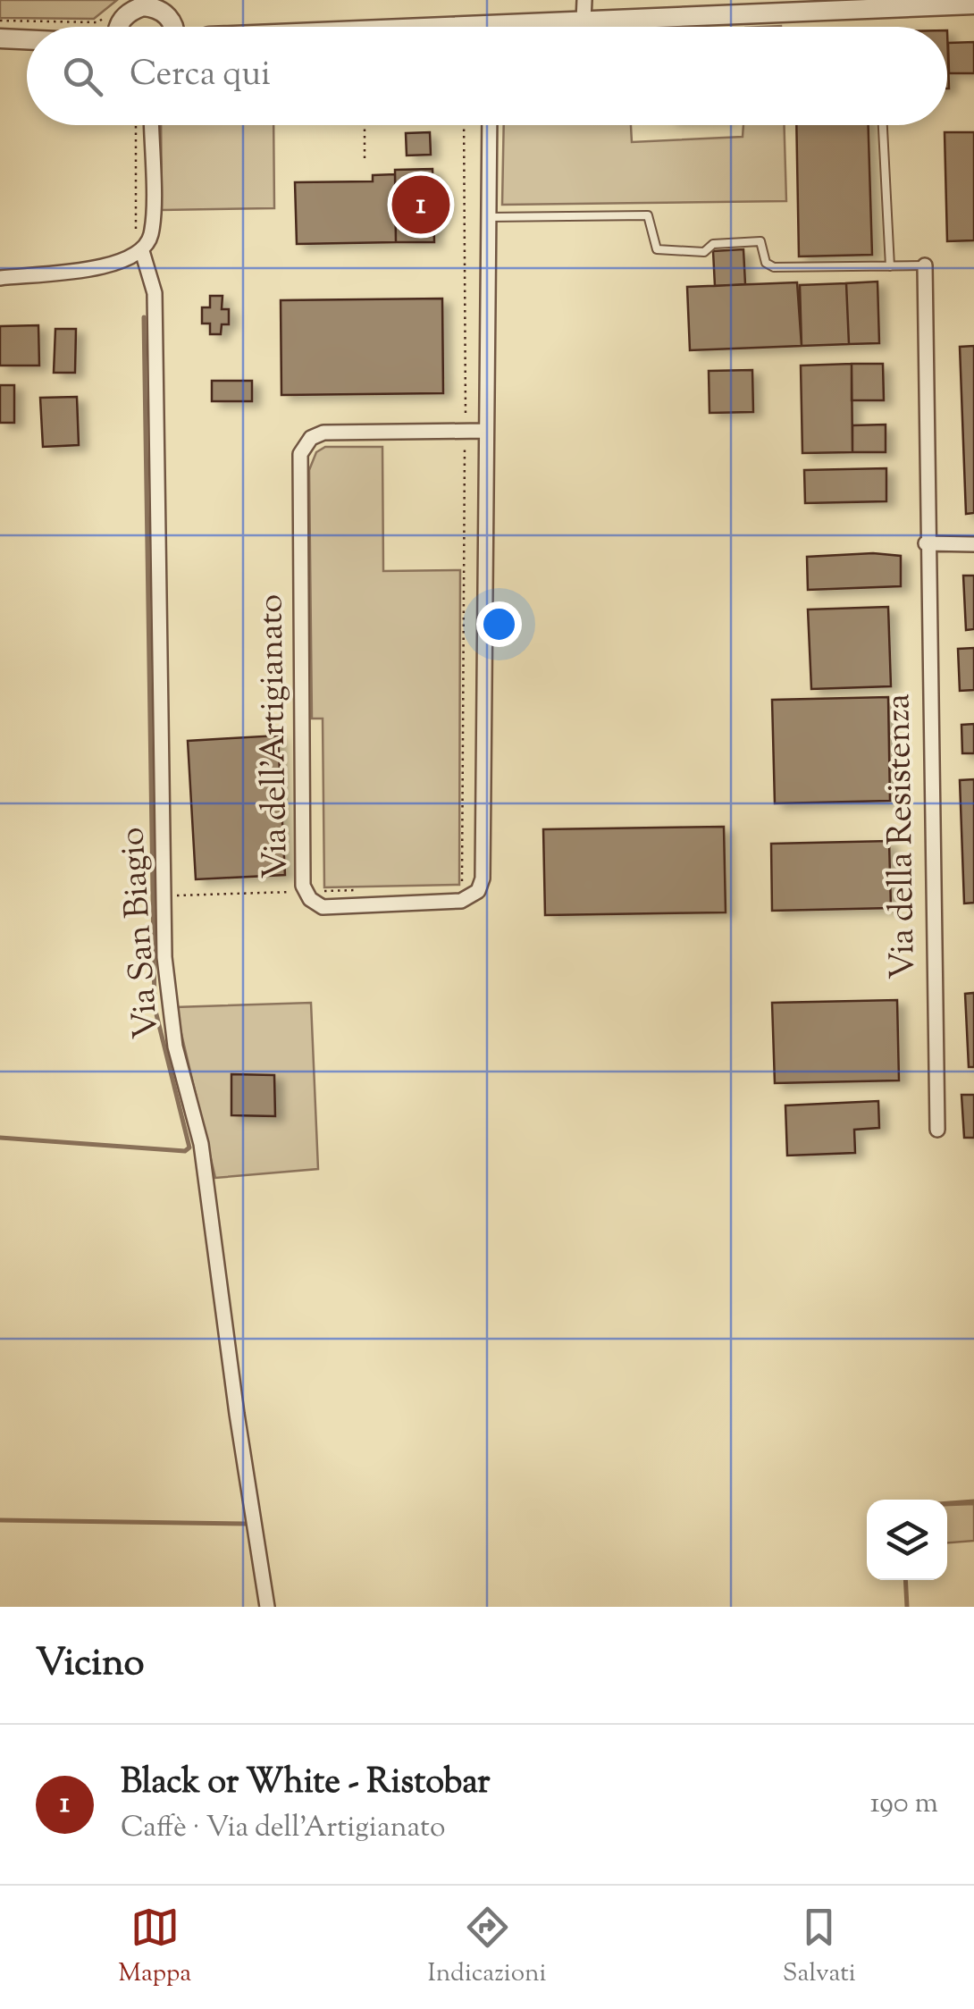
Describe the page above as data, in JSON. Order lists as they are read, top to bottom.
{
  "streets": {
    "street": ["Via dell'Artigianato", "Via della Resistenza", "Via San Biagio"]
  },
  "page": {
    "search": "Cerca qui",
    "pins": "1",
    "heading": "Vicino",
    "list": [
      {
        "mark": "1",
        "name": "Black or White - Ristobar",
        "note": "Caffè · Via dell'Artigianato",
        "value": "190 m"
      }
    ],
    "nav": ["Mappa", "Indicazioni", "Salvati"]
  }
}
